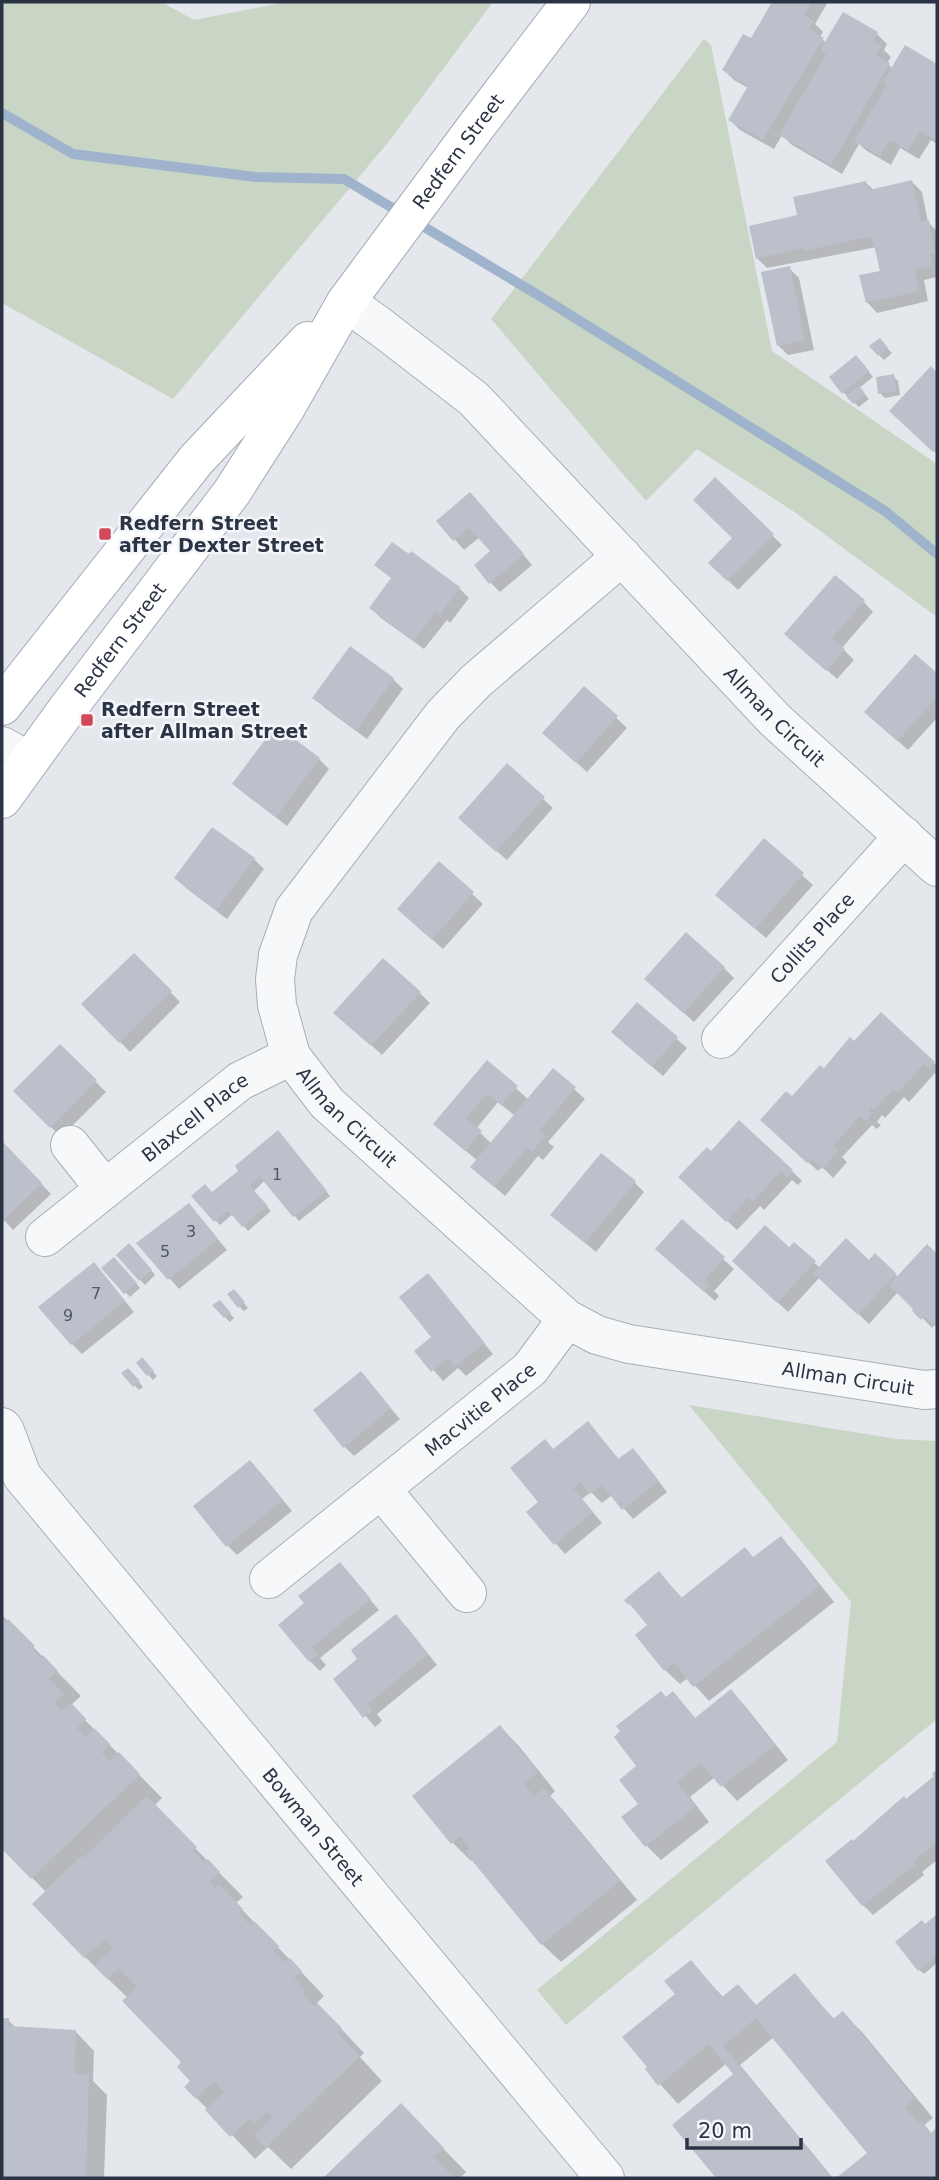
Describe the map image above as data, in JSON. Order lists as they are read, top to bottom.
{
  "streets": {
    "main road": ["Redfern Street"],
    "street": [
      "Allman Circuit",
      "Collits Place",
      "Blaxcell Place",
      "Macvitie Place",
      "Bowman Street"
    ]
  },
  "crossings": [
    ["Redfern Street", "Allman Circuit"],
    ["Allman Circuit", "Collits Place"],
    ["Allman Circuit", "Blaxcell Place"],
    ["Allman Circuit", "Macvitie Place"]
  ],
  "places": {
    "transit": ["Redfern Street after Dexter Street", "Redfern Street after Allman Street"]
  },
  "house_numbers": [
    "1",
    "3",
    "5",
    "7",
    "9"
  ],
  "scale_bar": "20 m"
}
